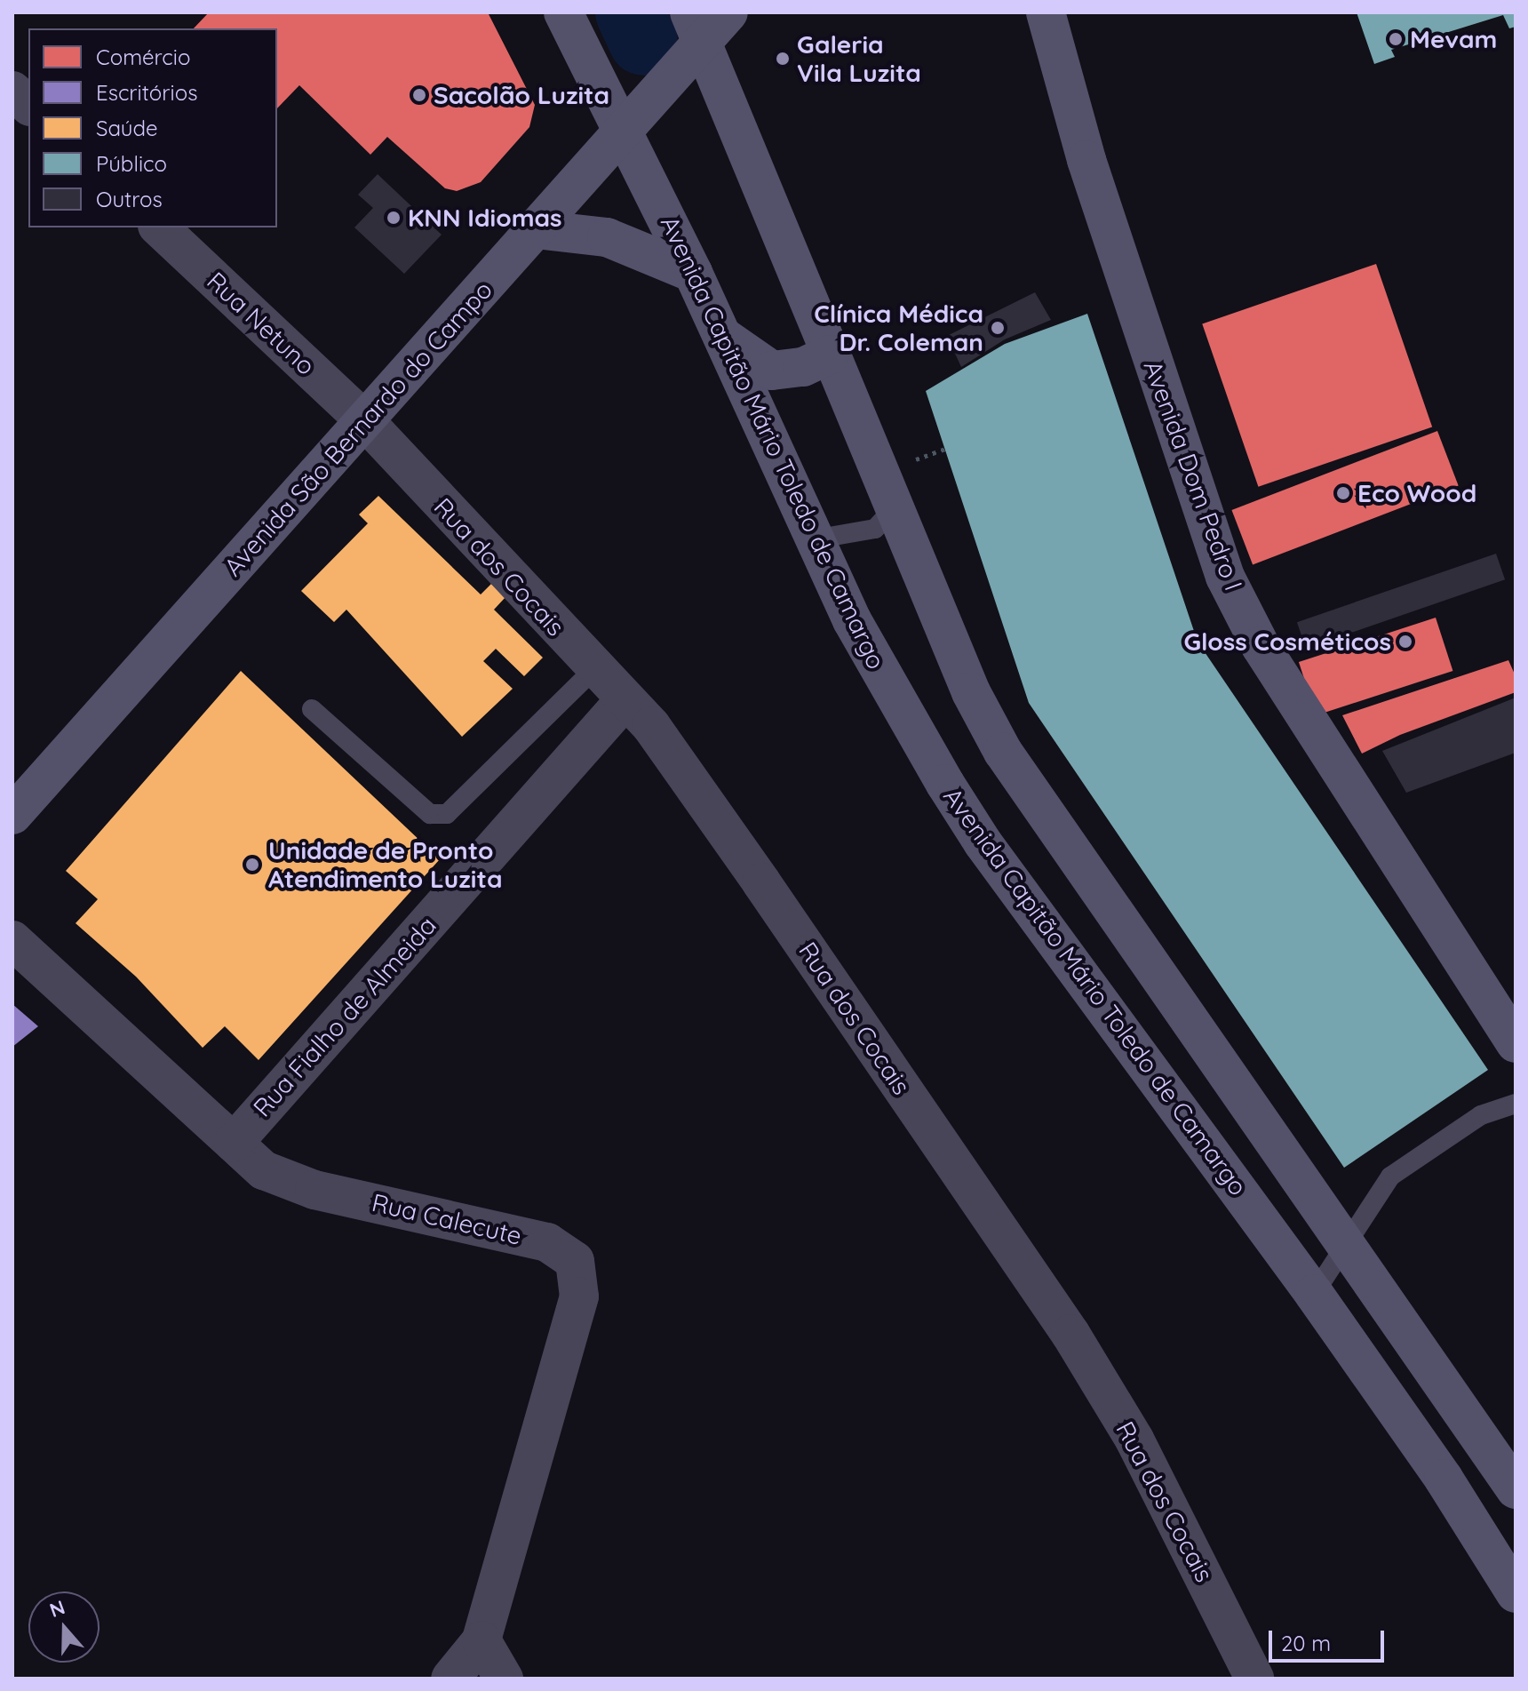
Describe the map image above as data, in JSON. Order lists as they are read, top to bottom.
{
  "streets": {
    "main road": ["Avenida São Bernardo do Campo", "Avenida Capitão Mário Toledo de Camargo", "Avenida Dom Pedro I"],
    "street": [
      "Rua Netuno",
      "Rua dos Cocais",
      "Rua Fialho de Almeida",
      "Rua Calecute"
    ]
  },
  "crossings": [
    ["Rua Netuno", "Avenida São Bernardo do Campo"],
    ["Rua Netuno", "Rua dos Cocais"],
    ["Avenida São Bernardo do Campo", "Avenida Capitão Mário Toledo de Camargo"],
    ["Avenida São Bernardo do Campo", "Rua dos Cocais"],
    ["Rua dos Cocais", "Rua Fialho de Almeida"],
    ["Rua Fialho de Almeida", "Rua Calecute"]
  ],
  "places": [
    "Mevam",
    "Galeria Vila Luzita",
    "Sacolão Luzita",
    "KNN Idiomas",
    "Clínica Médica Dr. Coleman",
    "Eco Wood",
    "Gloss Cosméticos",
    "Unidade de Pronto Atendimento Luzita"
  ],
  "legend": [
    "Comércio",
    "Escritórios",
    "Saúde",
    "Público",
    "Outros"
  ],
  "scale_bar": "20 m",
  "north": "top"
}
